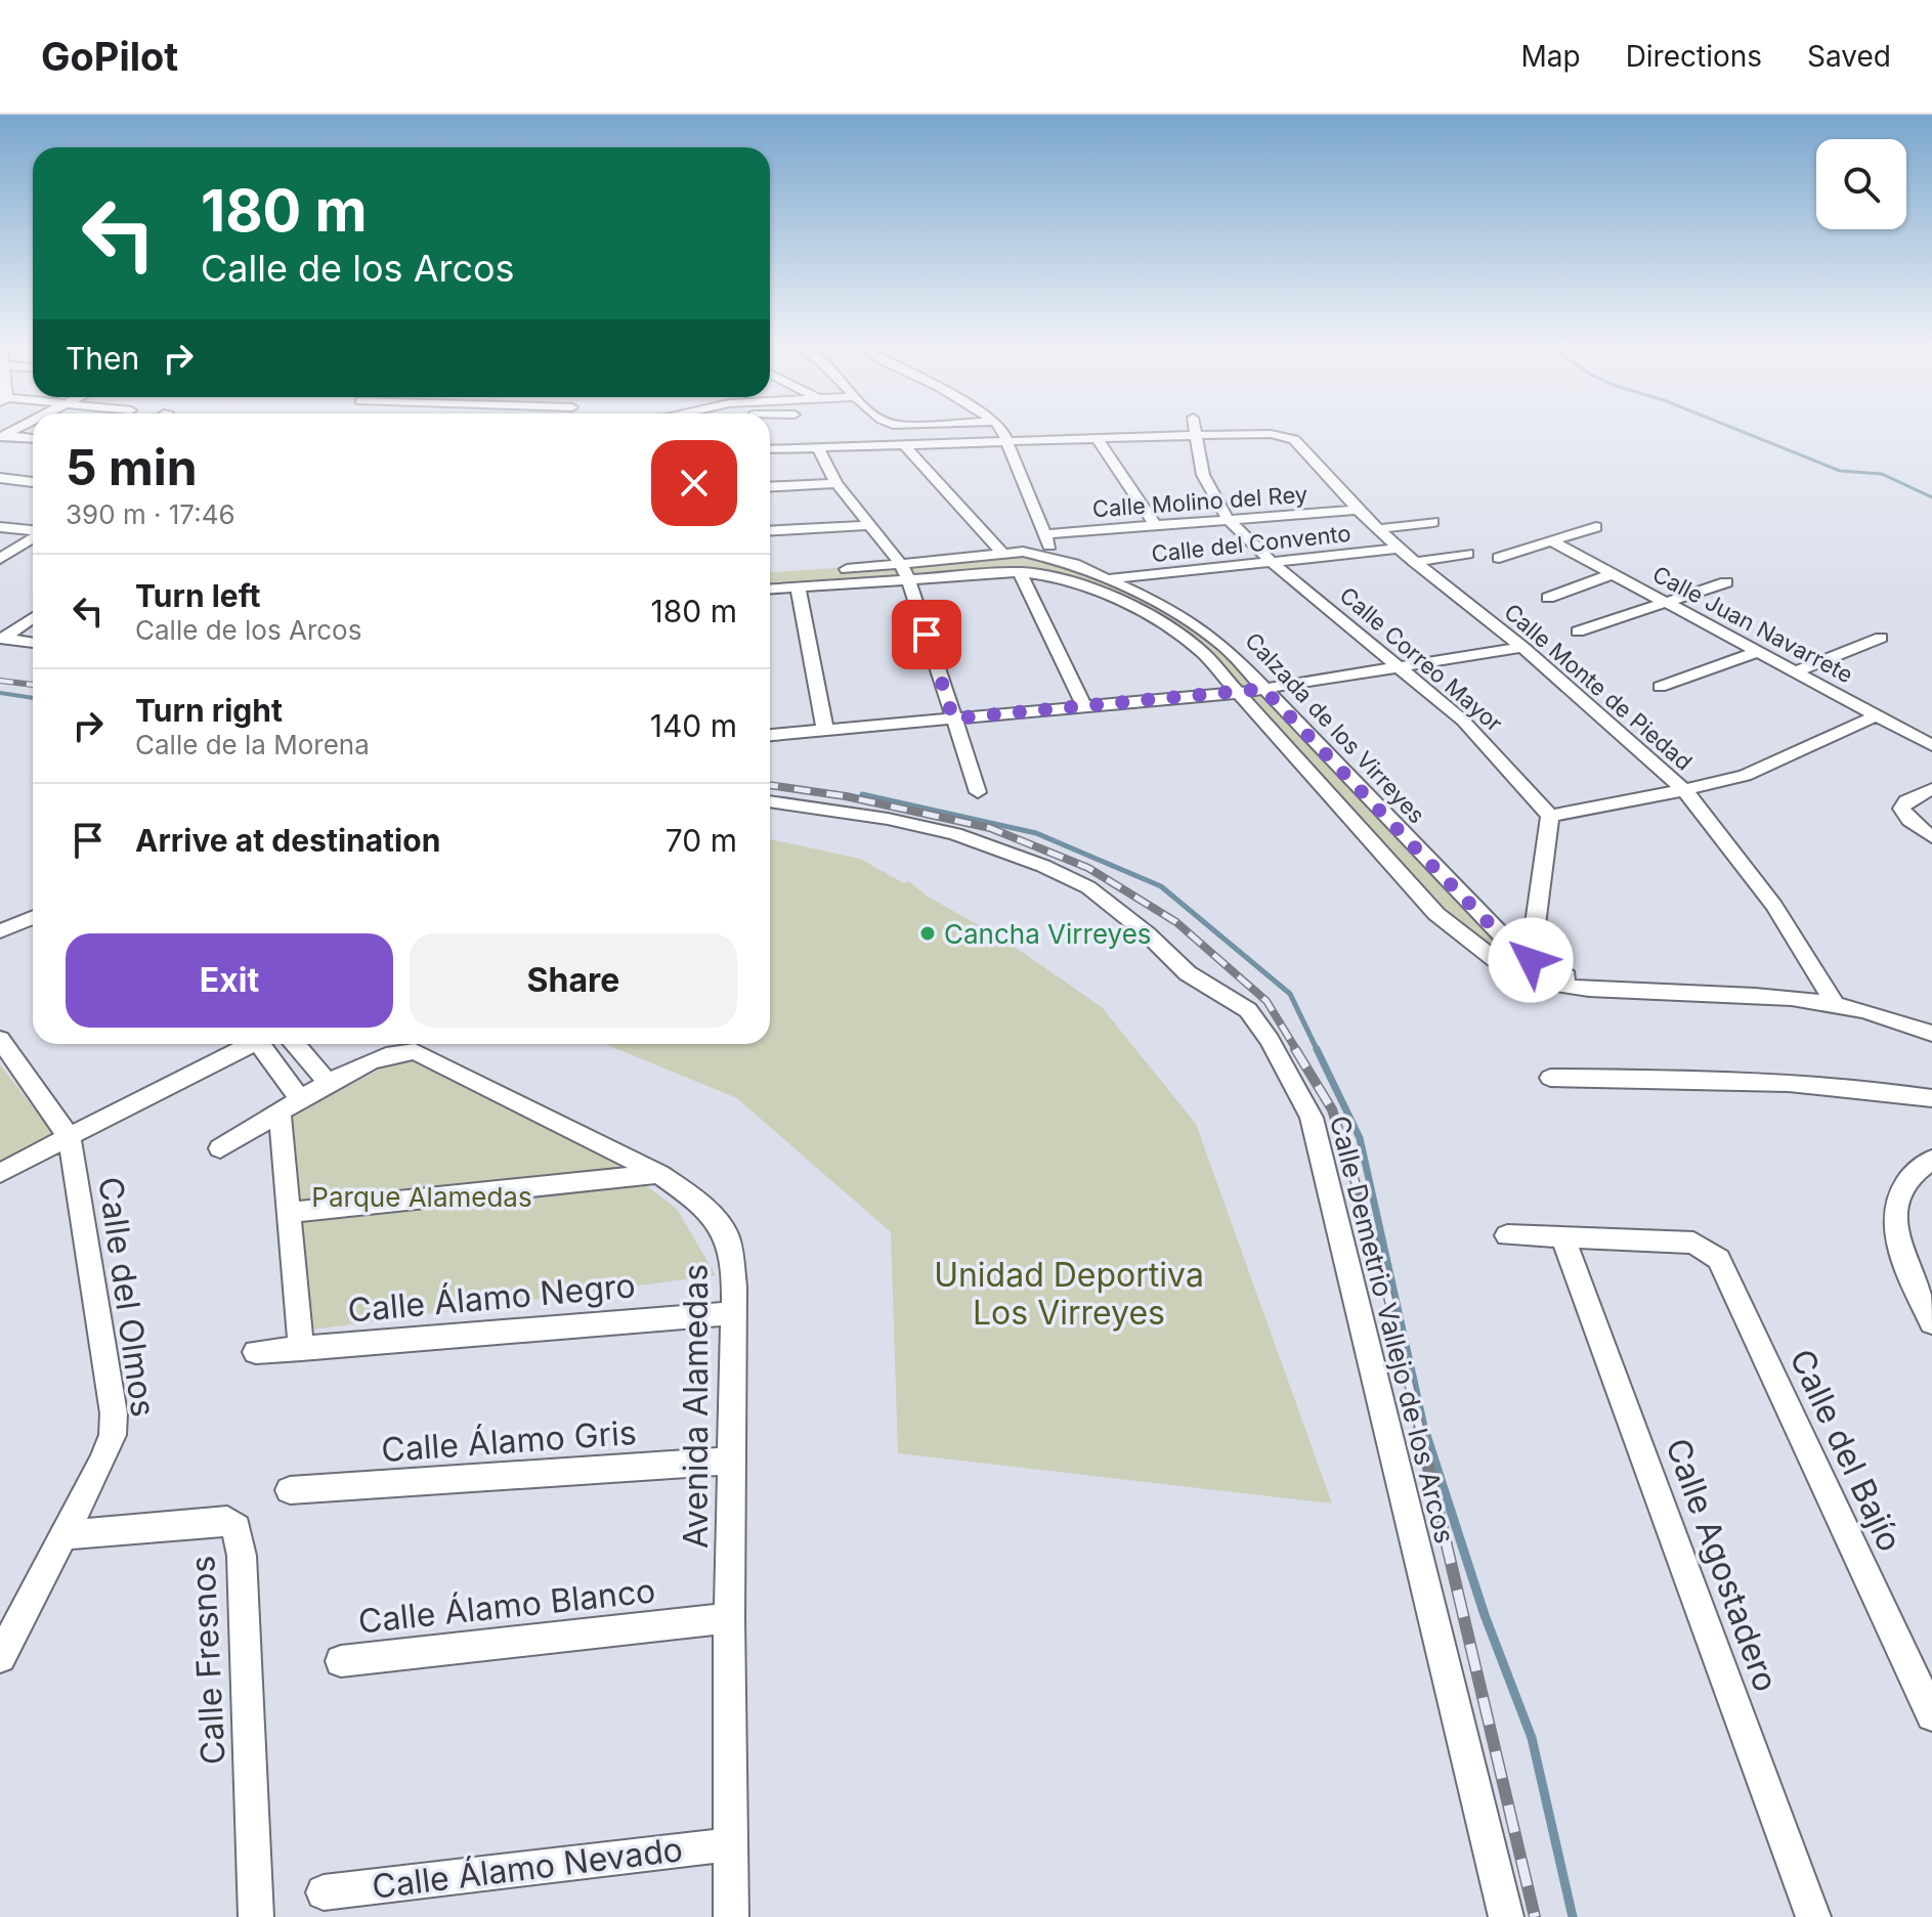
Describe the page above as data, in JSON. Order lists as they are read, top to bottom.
{
  "streets": {
    "street": [
      "Calle Molino del Rey",
      "Calle del Convento",
      "Calle Juan Navarrete",
      "Calle Correo Mayor",
      "Calle Monte de Piedad",
      "Calzada de los Virreyes",
      "Calle del Olmos",
      "Calle Álamo Negro",
      "Calle Demetrio Vallejo de los Arcos",
      "Avenida Alamedas",
      "Calle Álamo Gris",
      "Calle del Bajío",
      "Calle Agostadero",
      "Calle Álamo Blanco",
      "Calle Fresnos",
      "Calle Álamo Nevado"
    ]
  },
  "crossings": [
    ["Calle Molino del Rey", "Calle Correo Mayor"],
    ["Calle Molino del Rey", "Calle Monte de Piedad"],
    ["Calle del Convento", "Calle Correo Mayor"],
    ["Calle del Convento", "Calle Monte de Piedad"],
    ["Calle del Convento", "Calzada de los Virreyes"],
    ["Calle Correo Mayor", "Calle Monte de Piedad"],
    ["Calle Monte de Piedad", "Calzada de los Virreyes"],
    ["Calle del Olmos", "Calle Fresnos"],
    ["Calle Álamo Negro", "Avenida Alamedas"],
    ["Avenida Alamedas", "Calle Álamo Gris"],
    ["Avenida Alamedas", "Calle Álamo Blanco"],
    ["Avenida Alamedas", "Calle Álamo Nevado"],
    ["Calle del Bajío", "Calle Agostadero"]
  ],
  "parks": ["Parque Alamedas", "Unidad Deportiva Los Virreyes"],
  "places": ["Cancha Virreyes"],
  "page": {
    "header": "GoPilot",
    "nav": ["Map", "Directions", "Saved"],
    "turn": ["180 m", "Calle de los Arcos"],
    "then": "Then",
    "heading": ["5 min", "390 m · 17:46"],
    "list": [
      {
        "name": "Turn left",
        "note": "Calle de los Arcos",
        "value": "180 m"
      },
      {
        "name": "Turn right",
        "note": "Calle de la Morena",
        "value": "140 m"
      },
      {
        "name": "Arrive at destination",
        "value": "70 m"
      }
    ],
    "buttons": ["Exit", "Share"]
  }
}
